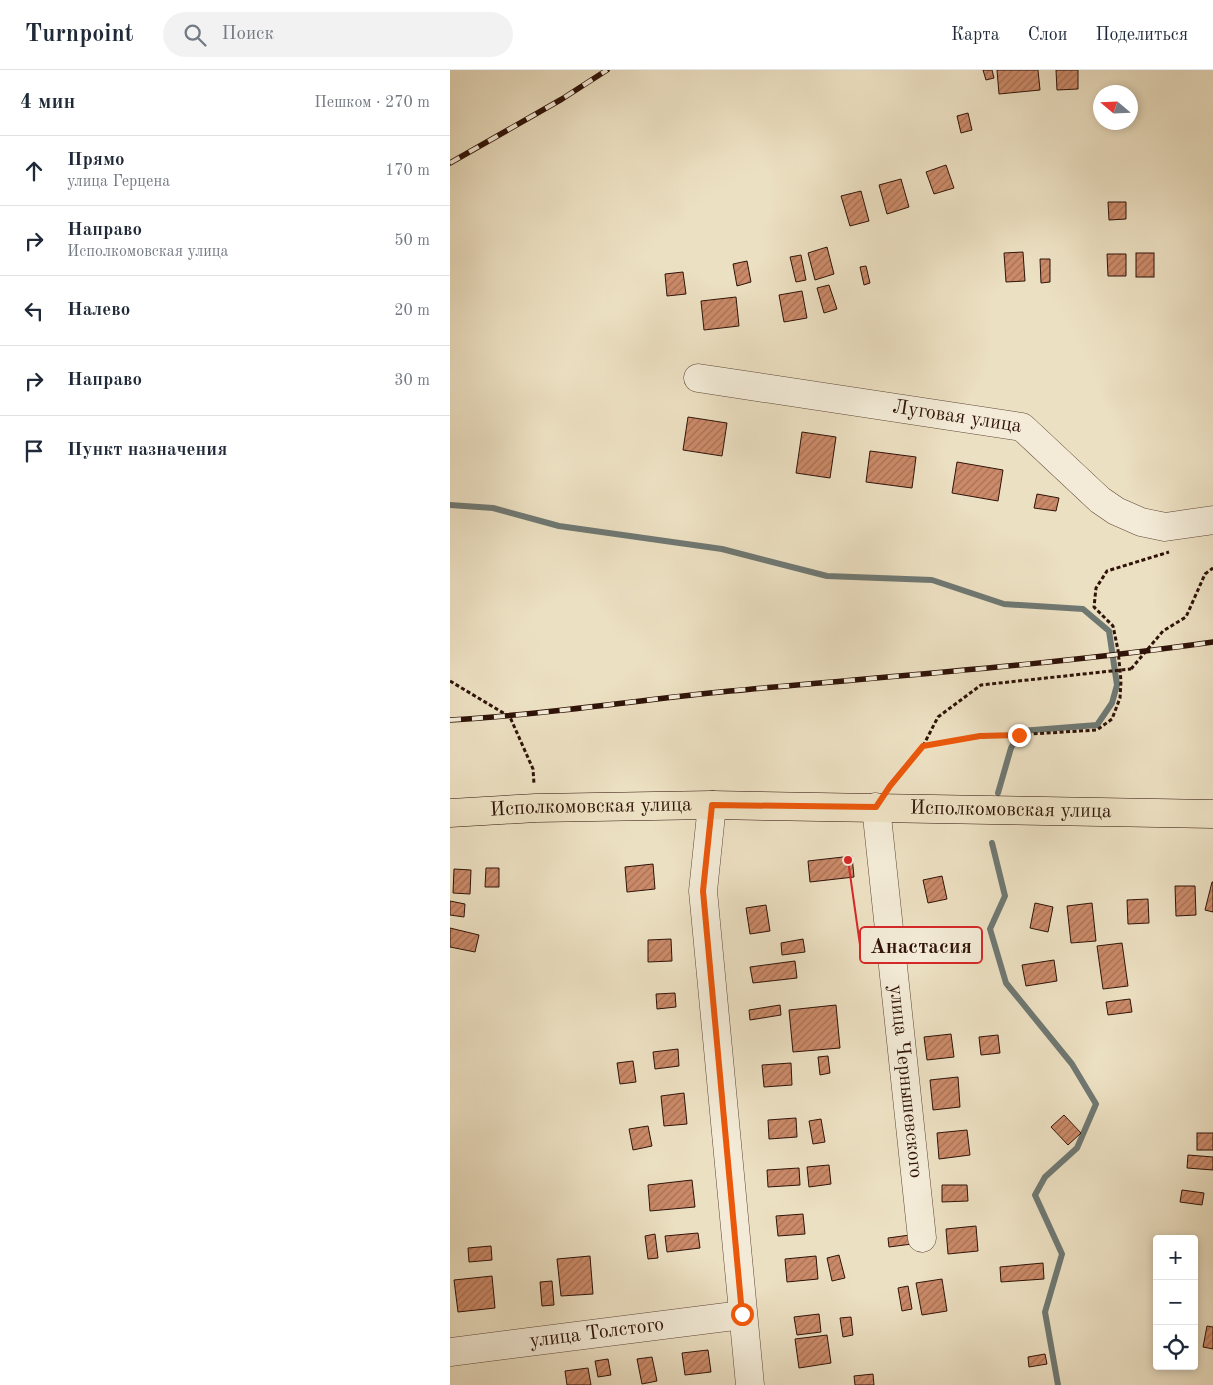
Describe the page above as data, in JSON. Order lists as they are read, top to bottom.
{
  "streets": {
    "main road": ["Исполкомовская улица"],
    "street": ["Луговая улица", "улица Чернышевского", "улица Толстого"]
  },
  "crossings": [
    ["Исполкомовская улица", "улица Чернышевского"]
  ],
  "places": ["Анастасия"],
  "north": "left",
  "page": {
    "header": "Turnpoint",
    "search": "Поиск",
    "nav": ["Карта", "Слои", "Поделиться"],
    "heading": ["4 мин", "Пешком · 270 m"],
    "list": [
      ["Прямо", "улица Герцена", "170 m"],
      ["Направо", "Исполкомовская улица", "50 m"],
      ["Налево", "20 m"],
      ["Направо", "30 m"],
      "Пункт назначения"
    ],
    "map_buttons": ["+", "−"]
  }
}
